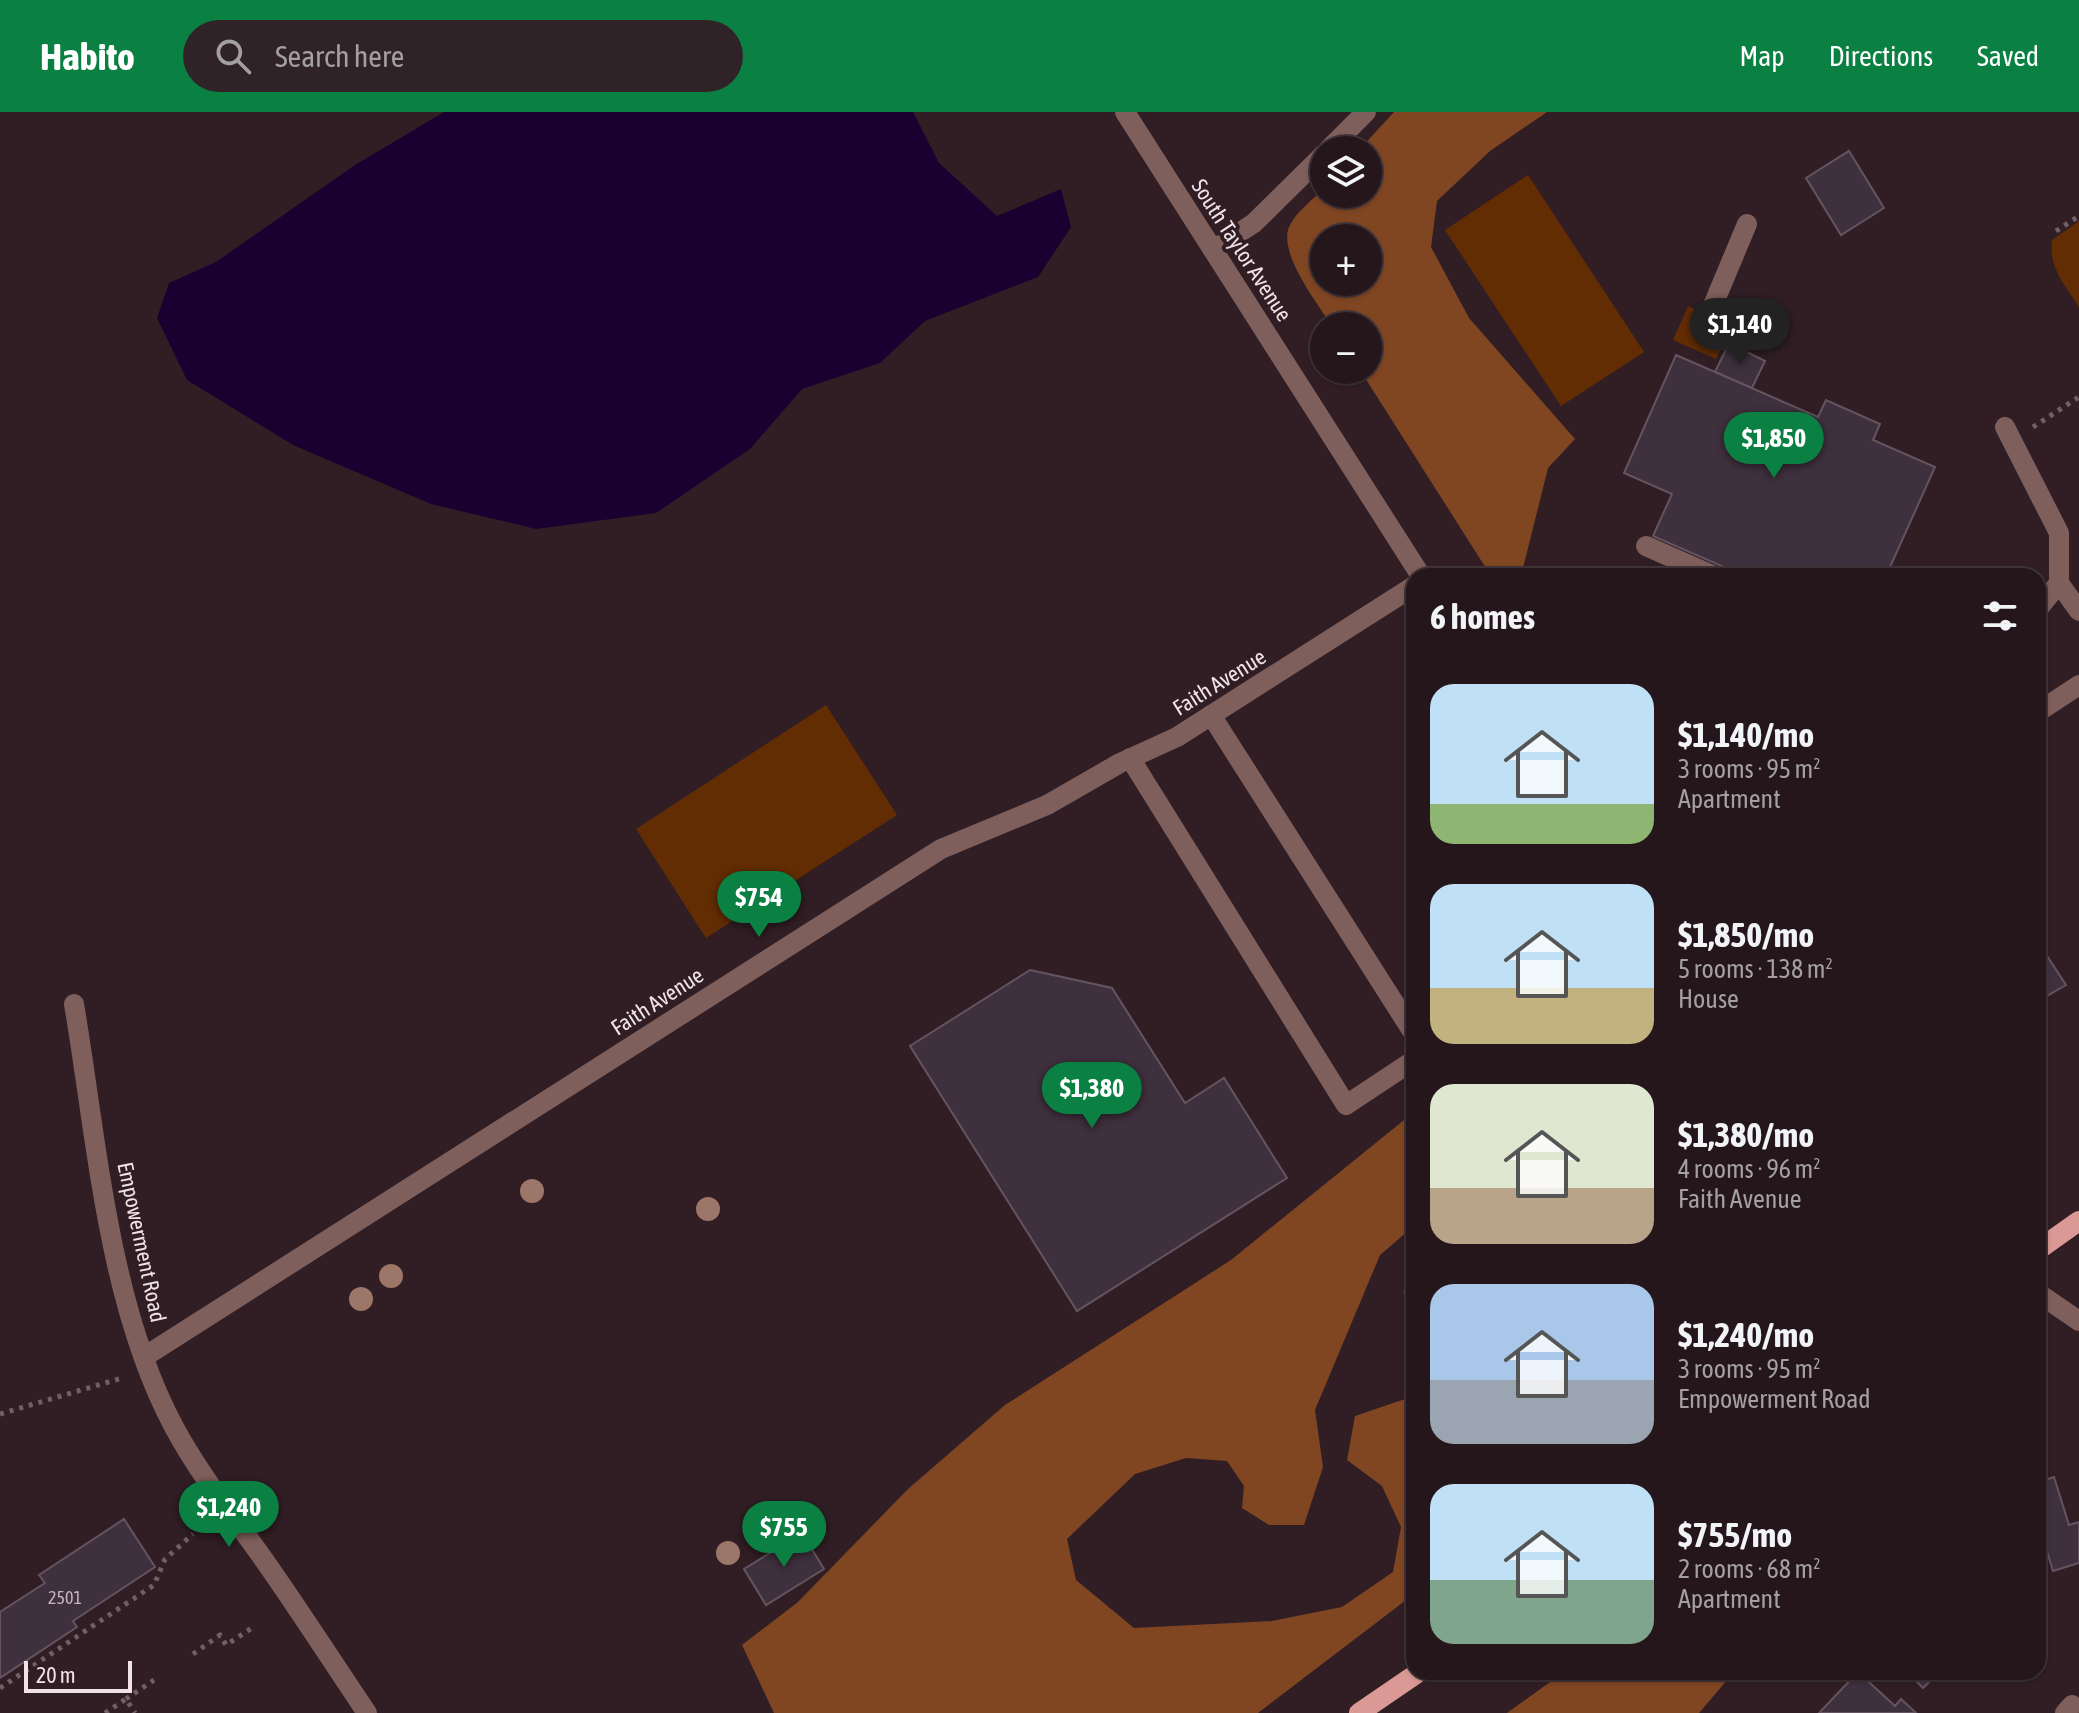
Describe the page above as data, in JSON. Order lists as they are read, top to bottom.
{
  "streets": {
    "street": ["South Taylor Avenue", "Faith Avenue", "Empowerment Road"]
  },
  "crossings": [
    ["Faith Avenue", "Empowerment Road"]
  ],
  "house_numbers": ["2501"],
  "scale_bar": "20 m",
  "page": {
    "header": "Habito",
    "search": "Search here",
    "nav": ["Map", "Directions", "Saved"],
    "map_buttons": ["+", "−"],
    "price": [
      "$1,140",
      "$1,850",
      "$754",
      "$1,380",
      "$1,240",
      "$755"
    ],
    "heading": "6 homes",
    "list": [
      {
        "name": "$1,140/mo",
        "note": "3 rooms · 95 m² · Apartment"
      },
      {
        "name": "$1,850/mo",
        "note": "5 rooms · 138 m² · House"
      },
      {
        "name": "$1,380/mo",
        "note": "4 rooms · 96 m² · Faith Avenue"
      },
      {
        "name": "$1,240/mo",
        "note": "3 rooms · 95 m² · Empowerment Road"
      },
      {
        "name": "$755/mo",
        "note": "2 rooms · 68 m² · Apartment"
      }
    ],
    "scale": "20 m"
  }
}
